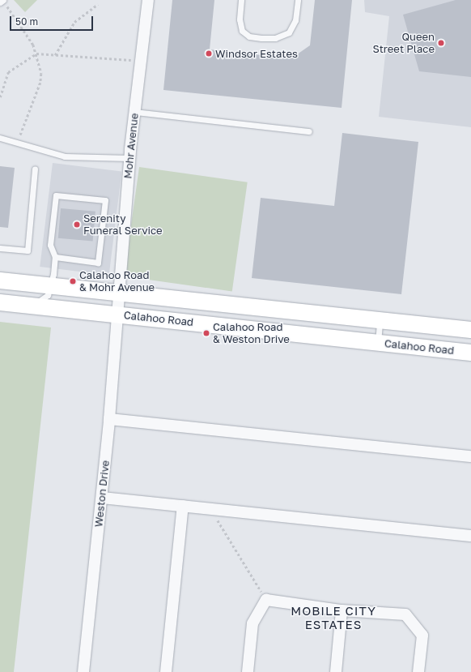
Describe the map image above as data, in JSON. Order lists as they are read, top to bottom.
{
  "streets": {
    "main road": ["Calahoo Road"],
    "street": ["Mohr Avenue", "Weston Drive"]
  },
  "crossings": [
    ["Mohr Avenue", "Calahoo Road"],
    ["Mohr Avenue", "Weston Drive"],
    ["Calahoo Road", "Weston Drive"]
  ],
  "districts": ["MOBILE CITY ESTATES"],
  "places": [
    "Queen Street Place",
    "Windsor Estates",
    "Serenity Funeral Service",
    "Calahoo Road & Mohr Avenue",
    "Calahoo Road & Weston Drive"
  ],
  "scale_bar": "50 m"
}
